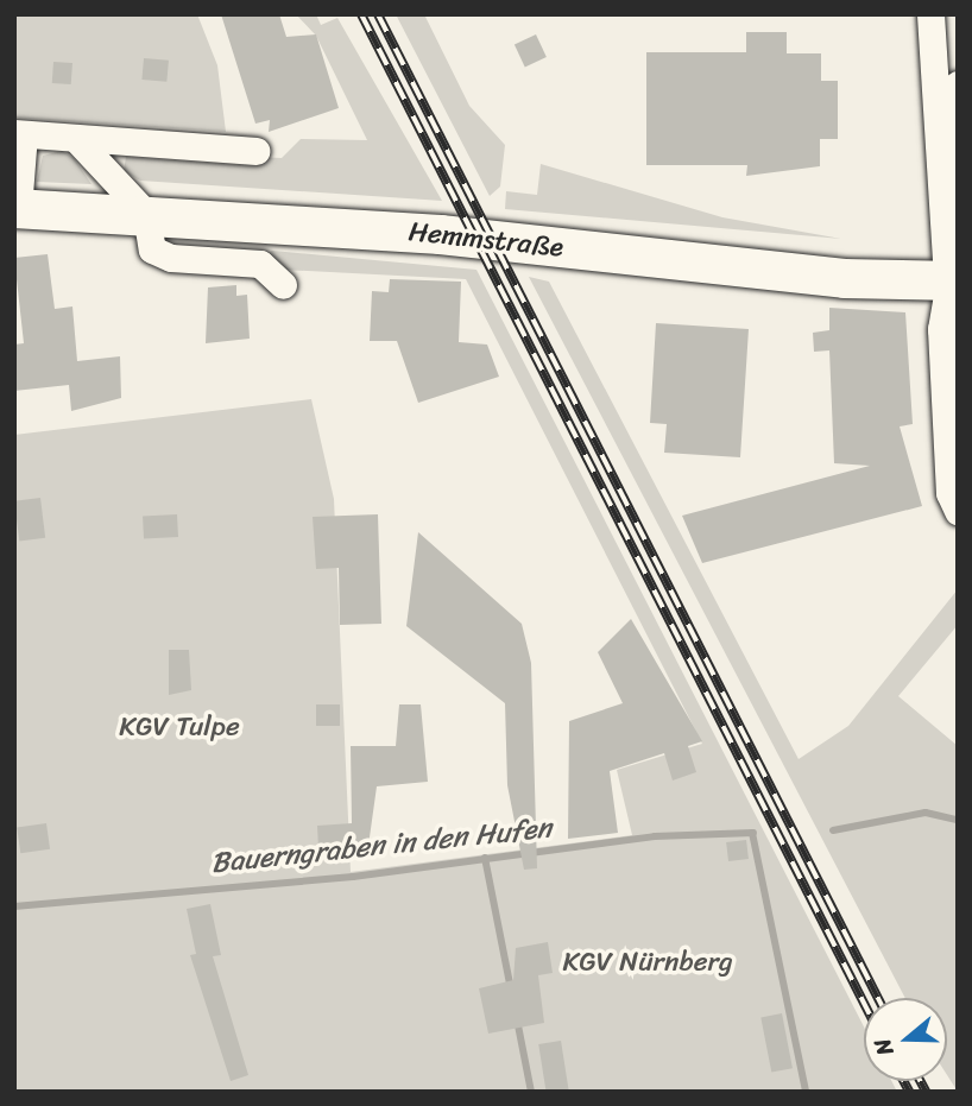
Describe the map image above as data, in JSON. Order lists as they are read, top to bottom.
{
  "streets": {
    "street": ["Hemmstraße"]
  },
  "water": ["Bauerngraben in den Hufen"],
  "parks": ["KGV Tulpe", "KGV Nürnberg"],
  "north": "left"
}
